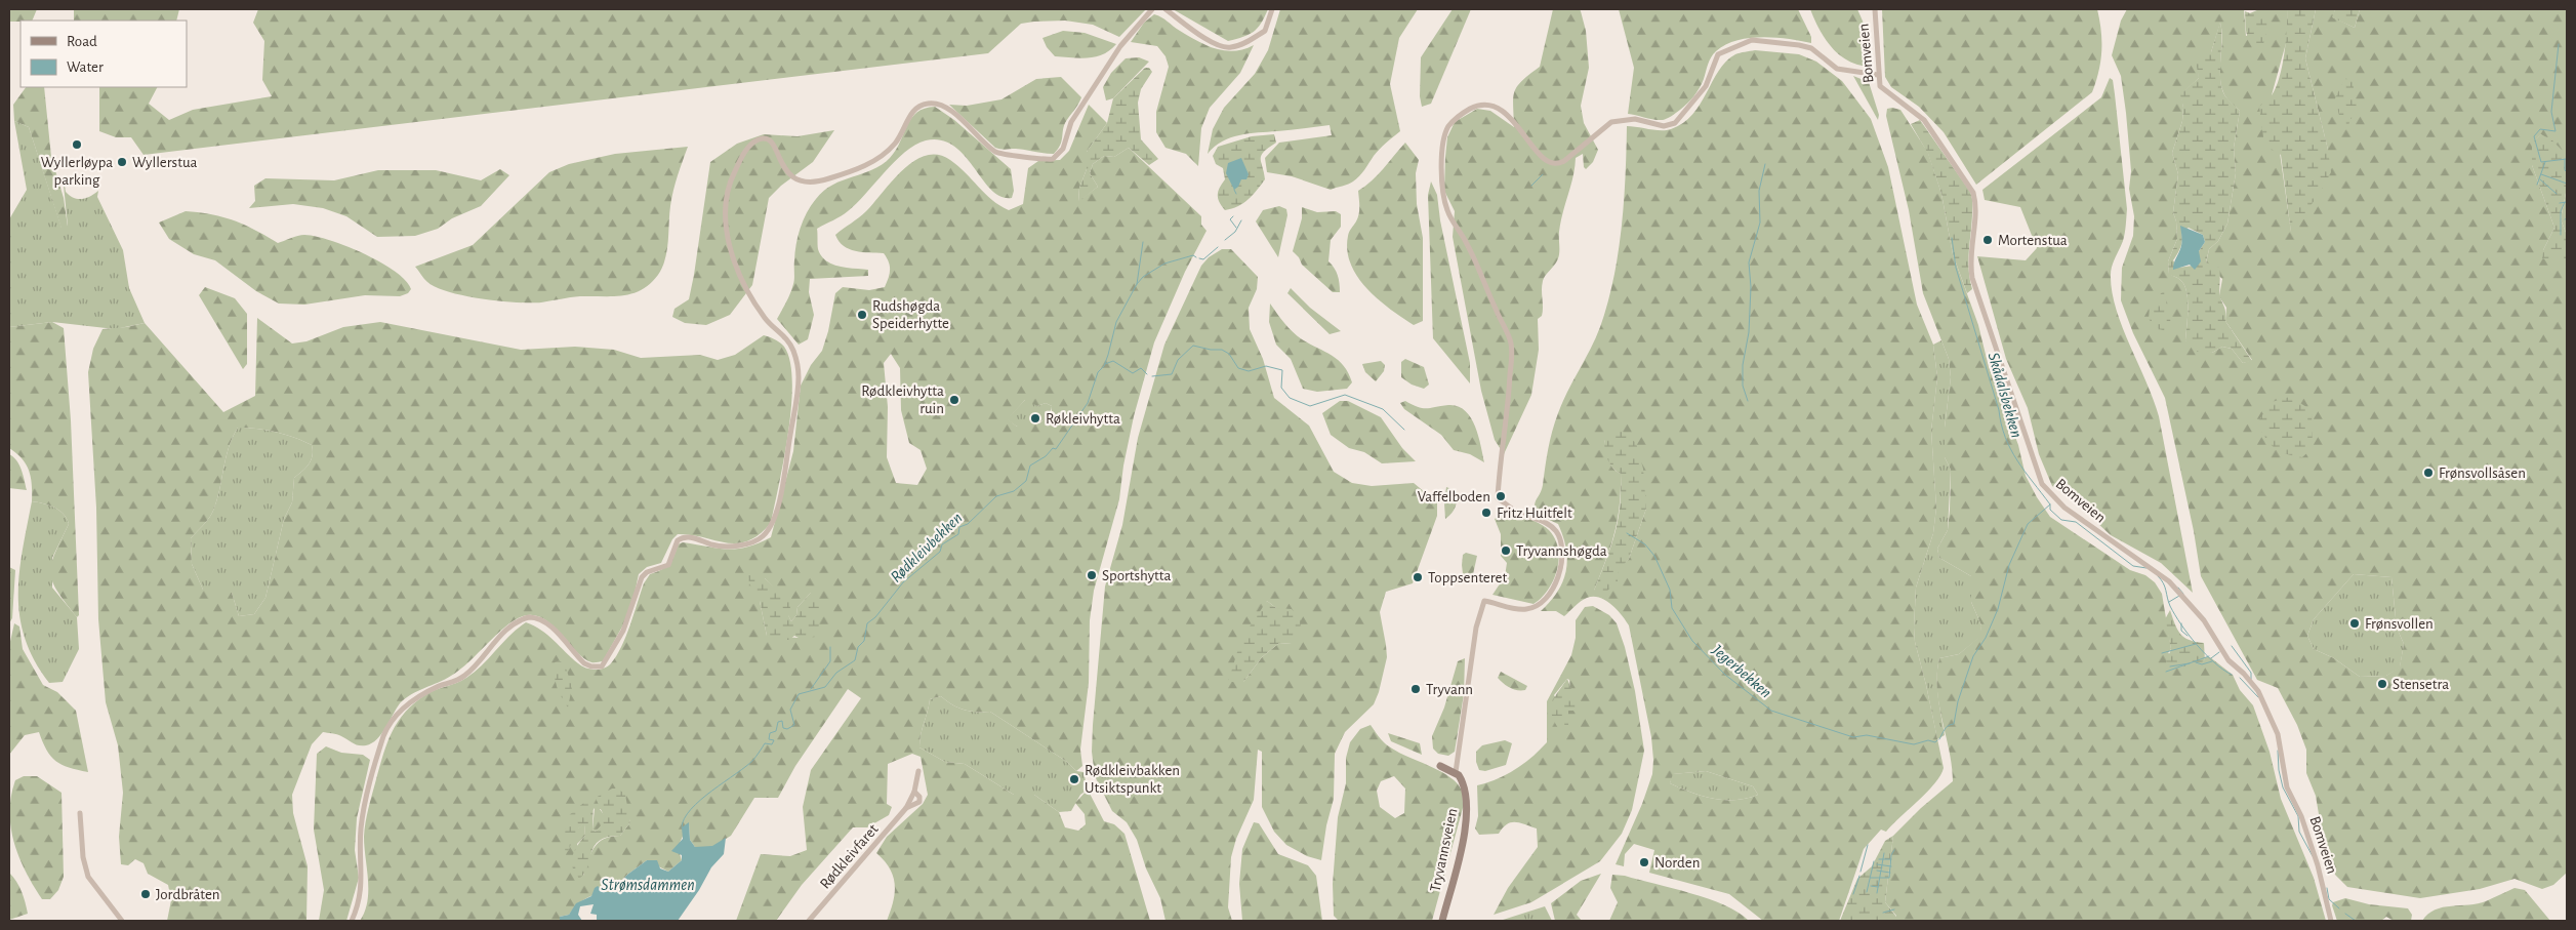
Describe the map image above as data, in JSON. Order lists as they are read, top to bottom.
{
  "streets": {
    "street": ["Bomveien", "Tryvannsveien", "Rødkleivfaret"]
  },
  "water": [
    "Skådalsbekken",
    "Rødkleivbekken",
    "Jegerbekken",
    "Strømsdammen"
  ],
  "places": [
    "Wyllerløypa parking",
    "Wyllerstua",
    "Mortenstua",
    "Rudshøgda Speiderhytte",
    "Rødkleivhytta ruin",
    "Røkleivhytta",
    "Frønsvollsåsen",
    "Vaffelboden",
    "Fritz Huitfelt",
    "Tryvannshøgda",
    "Sportshytta",
    "Toppsenteret",
    "Frønsvollen",
    "Stensetra",
    "Tryvann",
    "Rødkleivbakken Utsiktspunkt",
    "Norden",
    "Jordbråten"
  ],
  "legend": ["Road", "Water"]
}
